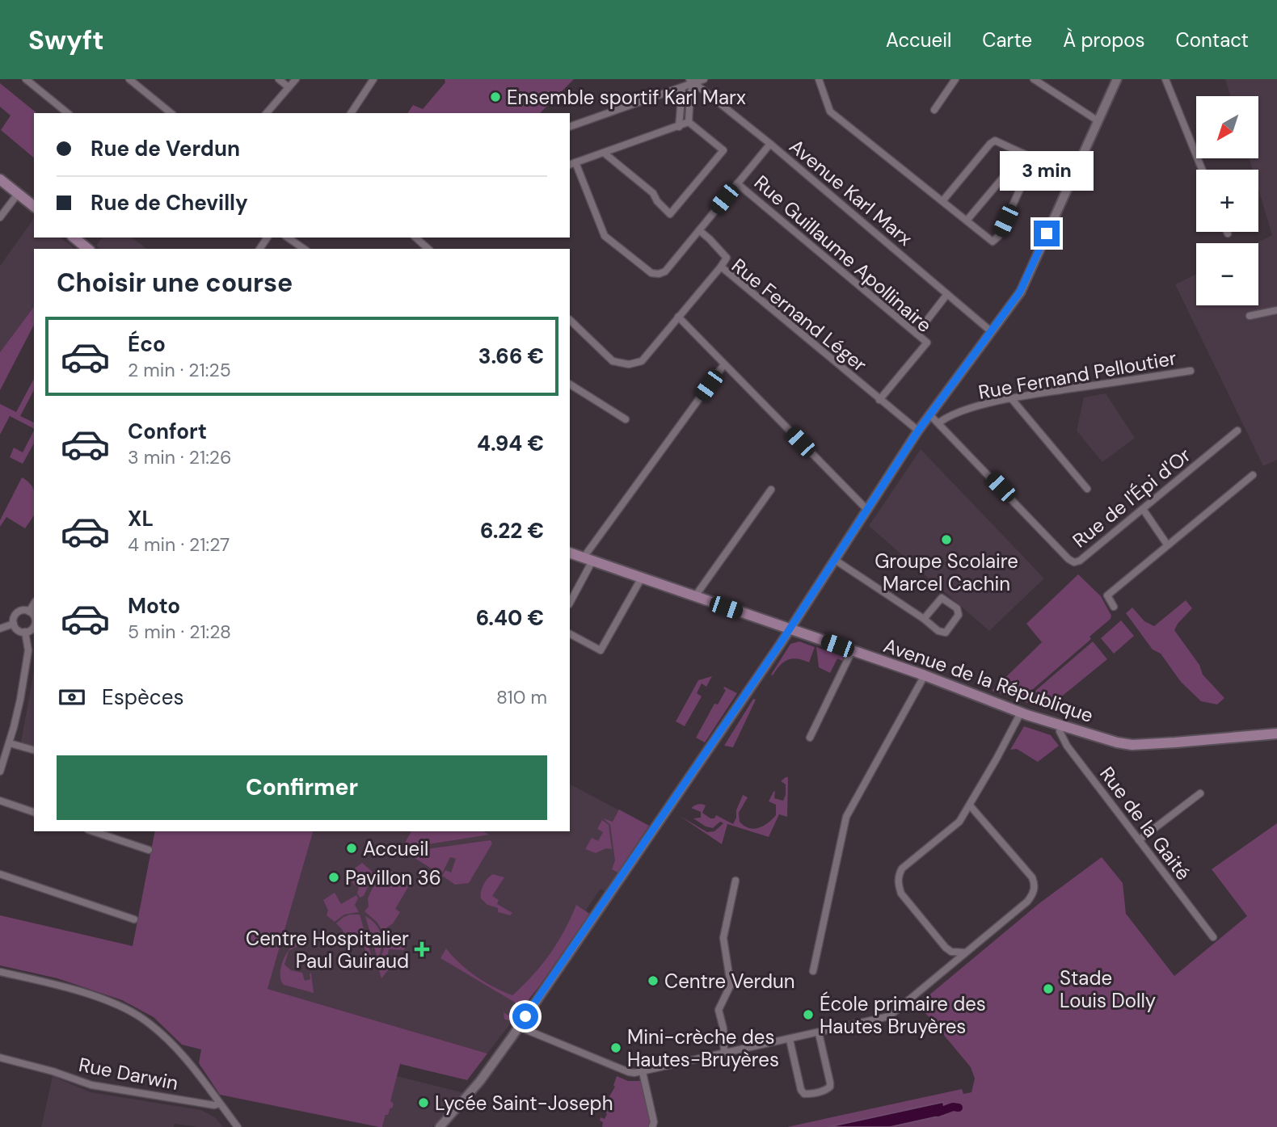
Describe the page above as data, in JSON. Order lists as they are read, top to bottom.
{
  "streets": {
    "main road": ["Avenue de la République"],
    "street": [
      "Avenue Karl Marx",
      "Rue Guillaume Apollinaire",
      "Rue Fernand Léger",
      "Rue Fernand Pelloutier",
      "Rue de l'Épi d'Or",
      "Rue de la Gaité",
      "Rue Darwin"
    ]
  },
  "crossings": [
    ["Rue Guillaume Apollinaire", "Rue Fernand Léger"],
    ["Rue Fernand Pelloutier", "Rue de l'Épi d'Or"],
    ["Avenue de la République", "Rue de la Gaité"]
  ],
  "places": {
    "other": [
      "Ensemble sportif Karl Marx",
      "Groupe Scolaire Marcel Cachin",
      "Accueil",
      "Pavillon 36",
      "Centre Verdun",
      "Stade Louis Dolly",
      "École primaire des Hautes Bruyères",
      "Mini-crèche des Hautes-Bruyères",
      "Lycée Saint-Joseph"
    ],
    "health": ["Centre Hospitalier Paul Guiraud"]
  },
  "north": "bottom left",
  "page": {
    "header": "Swyft",
    "nav": [
      "Accueil",
      "Carte",
      "À propos",
      "Contact"
    ],
    "map_buttons": ["+", "−"],
    "banner": ["Rue de Verdun", "Rue de Chevilly"],
    "bubble": "3 min",
    "heading": "Choisir une course",
    "list": [
      {
        "name": "Éco",
        "note": "2 min · 21:25",
        "value": "3.66 €"
      },
      {
        "name": "Confort",
        "note": "3 min · 21:26",
        "value": "4.94 €"
      },
      {
        "name": "XL",
        "note": "4 min · 21:27",
        "value": "6.22 €"
      },
      {
        "name": "Moto",
        "note": "5 min · 21:28",
        "value": "6.40 €"
      }
    ],
    "pay": ["Espèces", "810 m"],
    "buttons": "Confirmer"
  }
}
